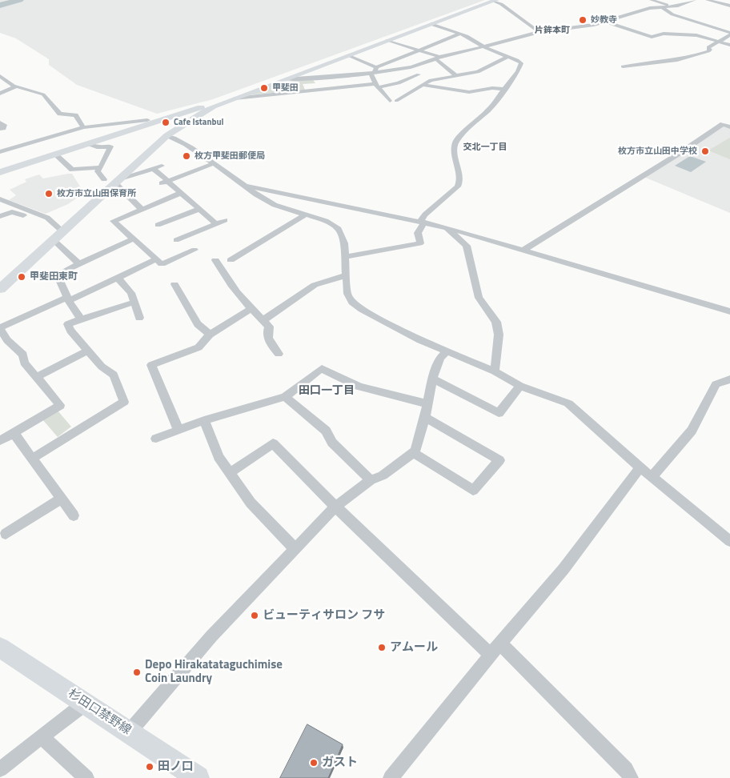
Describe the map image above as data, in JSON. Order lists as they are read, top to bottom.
{
  "streets": {
    "street": ["杉田口禁野線"]
  },
  "districts": ["片鉾本町", "交北一丁目", "田口一丁目"],
  "places": [
    "妙教寺",
    "甲斐田",
    "Cafe Istanbul",
    "枚方市立山田中学校",
    "枚方甲斐田郵便局",
    "枚方市立山田保育所",
    "甲斐田東町",
    "ビューティサロン フサ",
    "アムール",
    "Depo Hirakatataguchimise Coin Laundry",
    "ガスト",
    "田ノ口"
  ]
}
